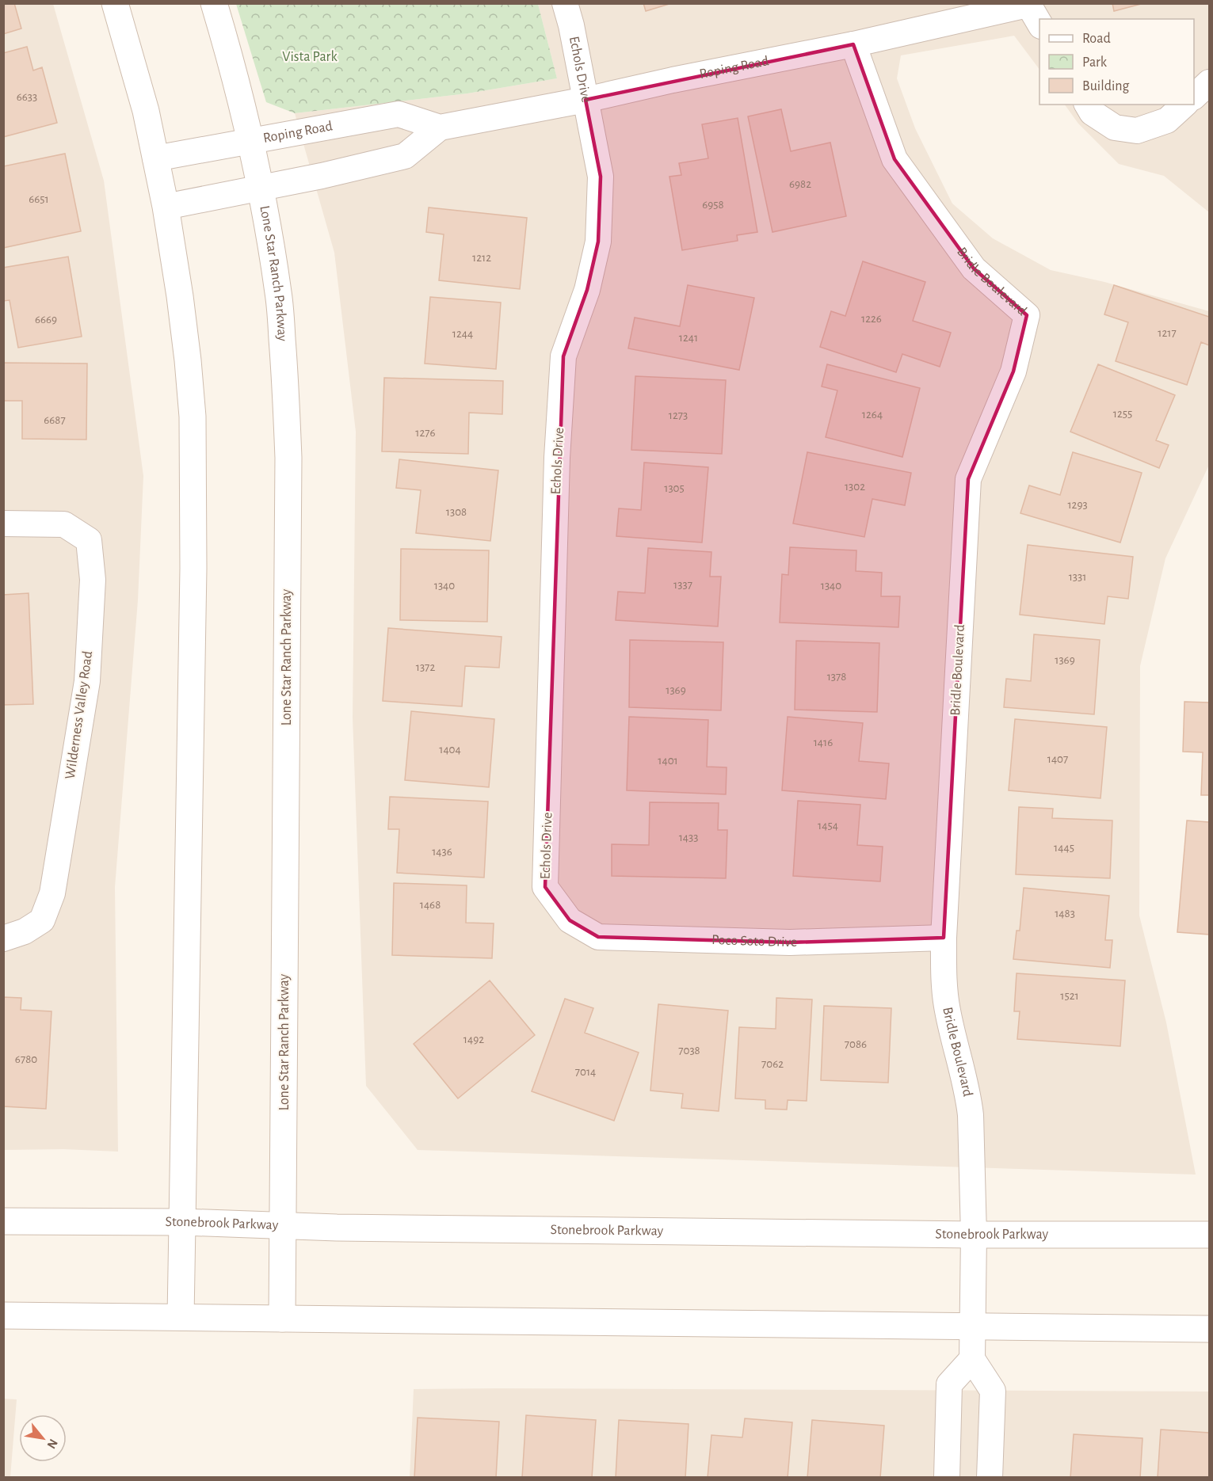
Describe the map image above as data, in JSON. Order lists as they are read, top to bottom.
{
  "streets": {
    "main road": ["Lone Star Ranch Parkway", "Stonebrook Parkway"],
    "street": [
      "Roping Road",
      "Echols Drive",
      "Bridle Boulevard",
      "Wilderness Valley Road",
      "Poco Soto Drive"
    ]
  },
  "crossings": [
    ["Roping Road", "Echols Drive"],
    ["Roping Road", "Lone Star Ranch Parkway"],
    ["Roping Road", "Bridle Boulevard"],
    ["Echols Drive", "Poco Soto Drive"],
    ["Lone Star Ranch Parkway", "Stonebrook Parkway"],
    ["Bridle Boulevard", "Poco Soto Drive"],
    ["Bridle Boulevard", "Stonebrook Parkway"]
  ],
  "parks": ["Vista Park"],
  "house_numbers": [
    "6633",
    "6982",
    "6651",
    "6958",
    "1212",
    "1226",
    "6669",
    "1217",
    "1244",
    "1241",
    "1255",
    "1264",
    "1273",
    "6687",
    "1276",
    "1302",
    "1305",
    "1293",
    "1308",
    "1331",
    "1337",
    "1340",
    "1340",
    "1369",
    "1372",
    "1378",
    "1369",
    "1416",
    "1404",
    "1407",
    "1401",
    "1454",
    "1433",
    "1445",
    "1436",
    "1468",
    "1483",
    "1521",
    "1492",
    "7086",
    "7038",
    "6780",
    "7062",
    "7014"
  ],
  "legend": ["Road", "Park", "Building"],
  "north": "bottom right"
}
